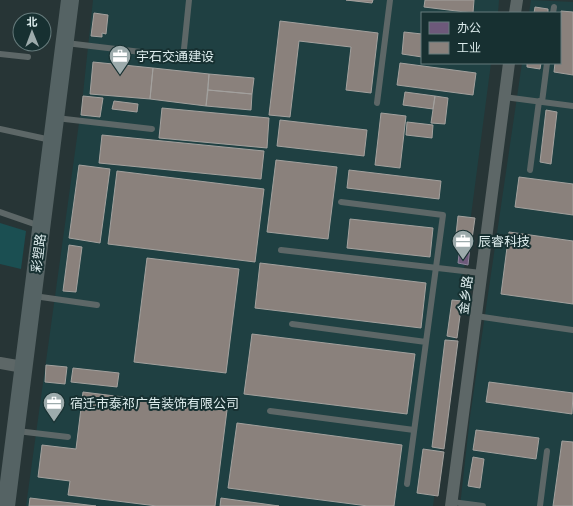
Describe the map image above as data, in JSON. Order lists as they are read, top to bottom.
{
  "streets": {
    "street": ["彩塑路", "金乡路"]
  },
  "places": {
    "office": ["宇石交通建设", "辰睿科技", "宿迁市泰祁广告装饰有限公司"]
  },
  "legend": ["办公", "工业"],
  "north": "top"
}
